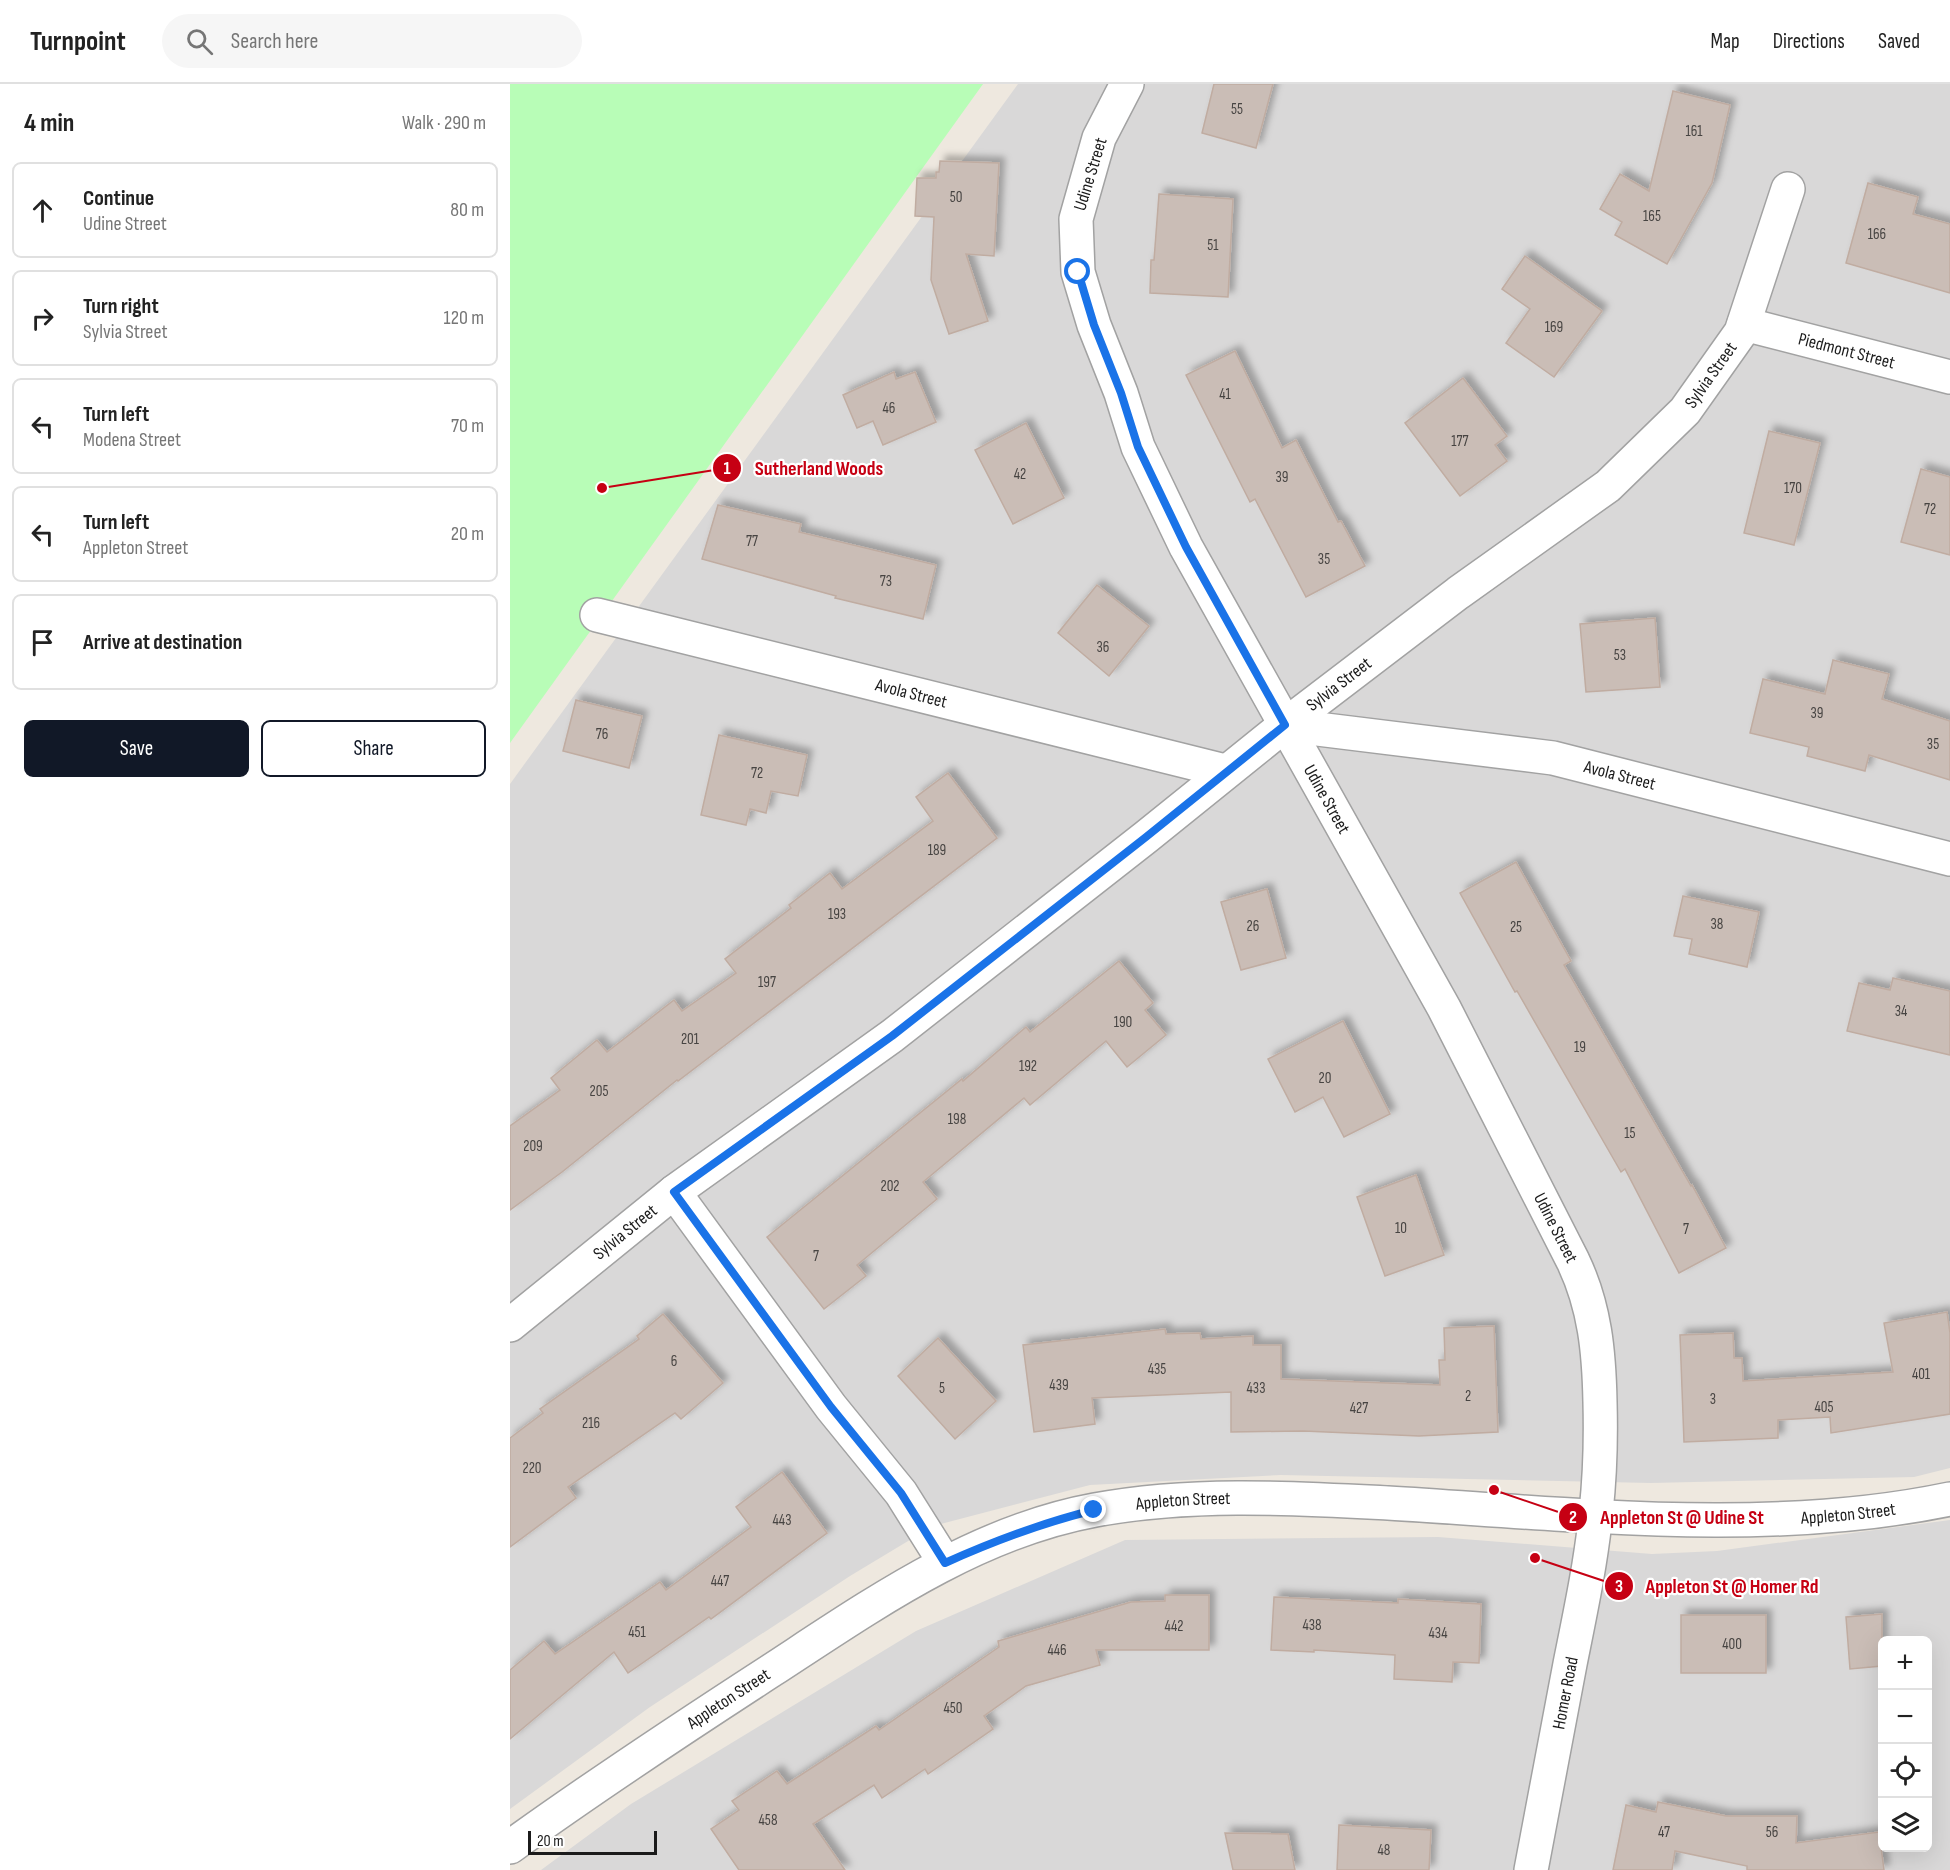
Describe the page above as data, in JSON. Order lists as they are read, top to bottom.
{
  "streets": {
    "street": [
      "Udine Street",
      "Piedmont Street",
      "Sylvia Street",
      "Avola Street",
      "Appleton Street",
      "Homer Road"
    ]
  },
  "crossings": [
    ["Udine Street", "Sylvia Street"],
    ["Udine Street", "Avola Street"],
    ["Udine Street", "Appleton Street"],
    ["Udine Street", "Homer Road"],
    ["Piedmont Street", "Sylvia Street"],
    ["Sylvia Street", "Avola Street"],
    ["Appleton Street", "Homer Road"]
  ],
  "places": ["Sutherland Woods", "Appleton St @ Udine St", "Appleton St @ Homer Rd"],
  "house_numbers": [
    "55",
    "161",
    "50",
    "165",
    "166",
    "51",
    "169",
    "41",
    "46",
    "177",
    "42",
    "39",
    "170",
    "72",
    "77",
    "35",
    "73",
    "36",
    "53",
    "39",
    "76",
    "35",
    "72",
    "189",
    "193",
    "38",
    "26",
    "25",
    "197",
    "34",
    "190",
    "201",
    "19",
    "192",
    "20",
    "205",
    "198",
    "15",
    "209",
    "202",
    "10",
    "7",
    "7",
    "6",
    "435",
    "401",
    "439",
    "5",
    "433",
    "2",
    "3",
    "405",
    "427",
    "216",
    "220",
    "443",
    "447",
    "438",
    "442",
    "451",
    "434",
    "400",
    "446",
    "450",
    "458",
    "47",
    "56",
    "48"
  ],
  "scale_bar": "20 m",
  "page": {
    "header": "Turnpoint",
    "search": "Search here",
    "nav": ["Map", "Directions", "Saved"],
    "heading": ["4 min", "Walk · 290 m"],
    "list": [
      ["Continue", "Udine Street", "80 m"],
      ["Turn right", "Sylvia Street", "120 m"],
      ["Turn left", "Modena Street", "70 m"],
      ["Turn left", "Appleton Street", "20 m"],
      "Arrive at destination"
    ],
    "buttons": ["Save", "Share"],
    "map_buttons": ["+", "−"],
    "scale": "20 m"
  }
}
